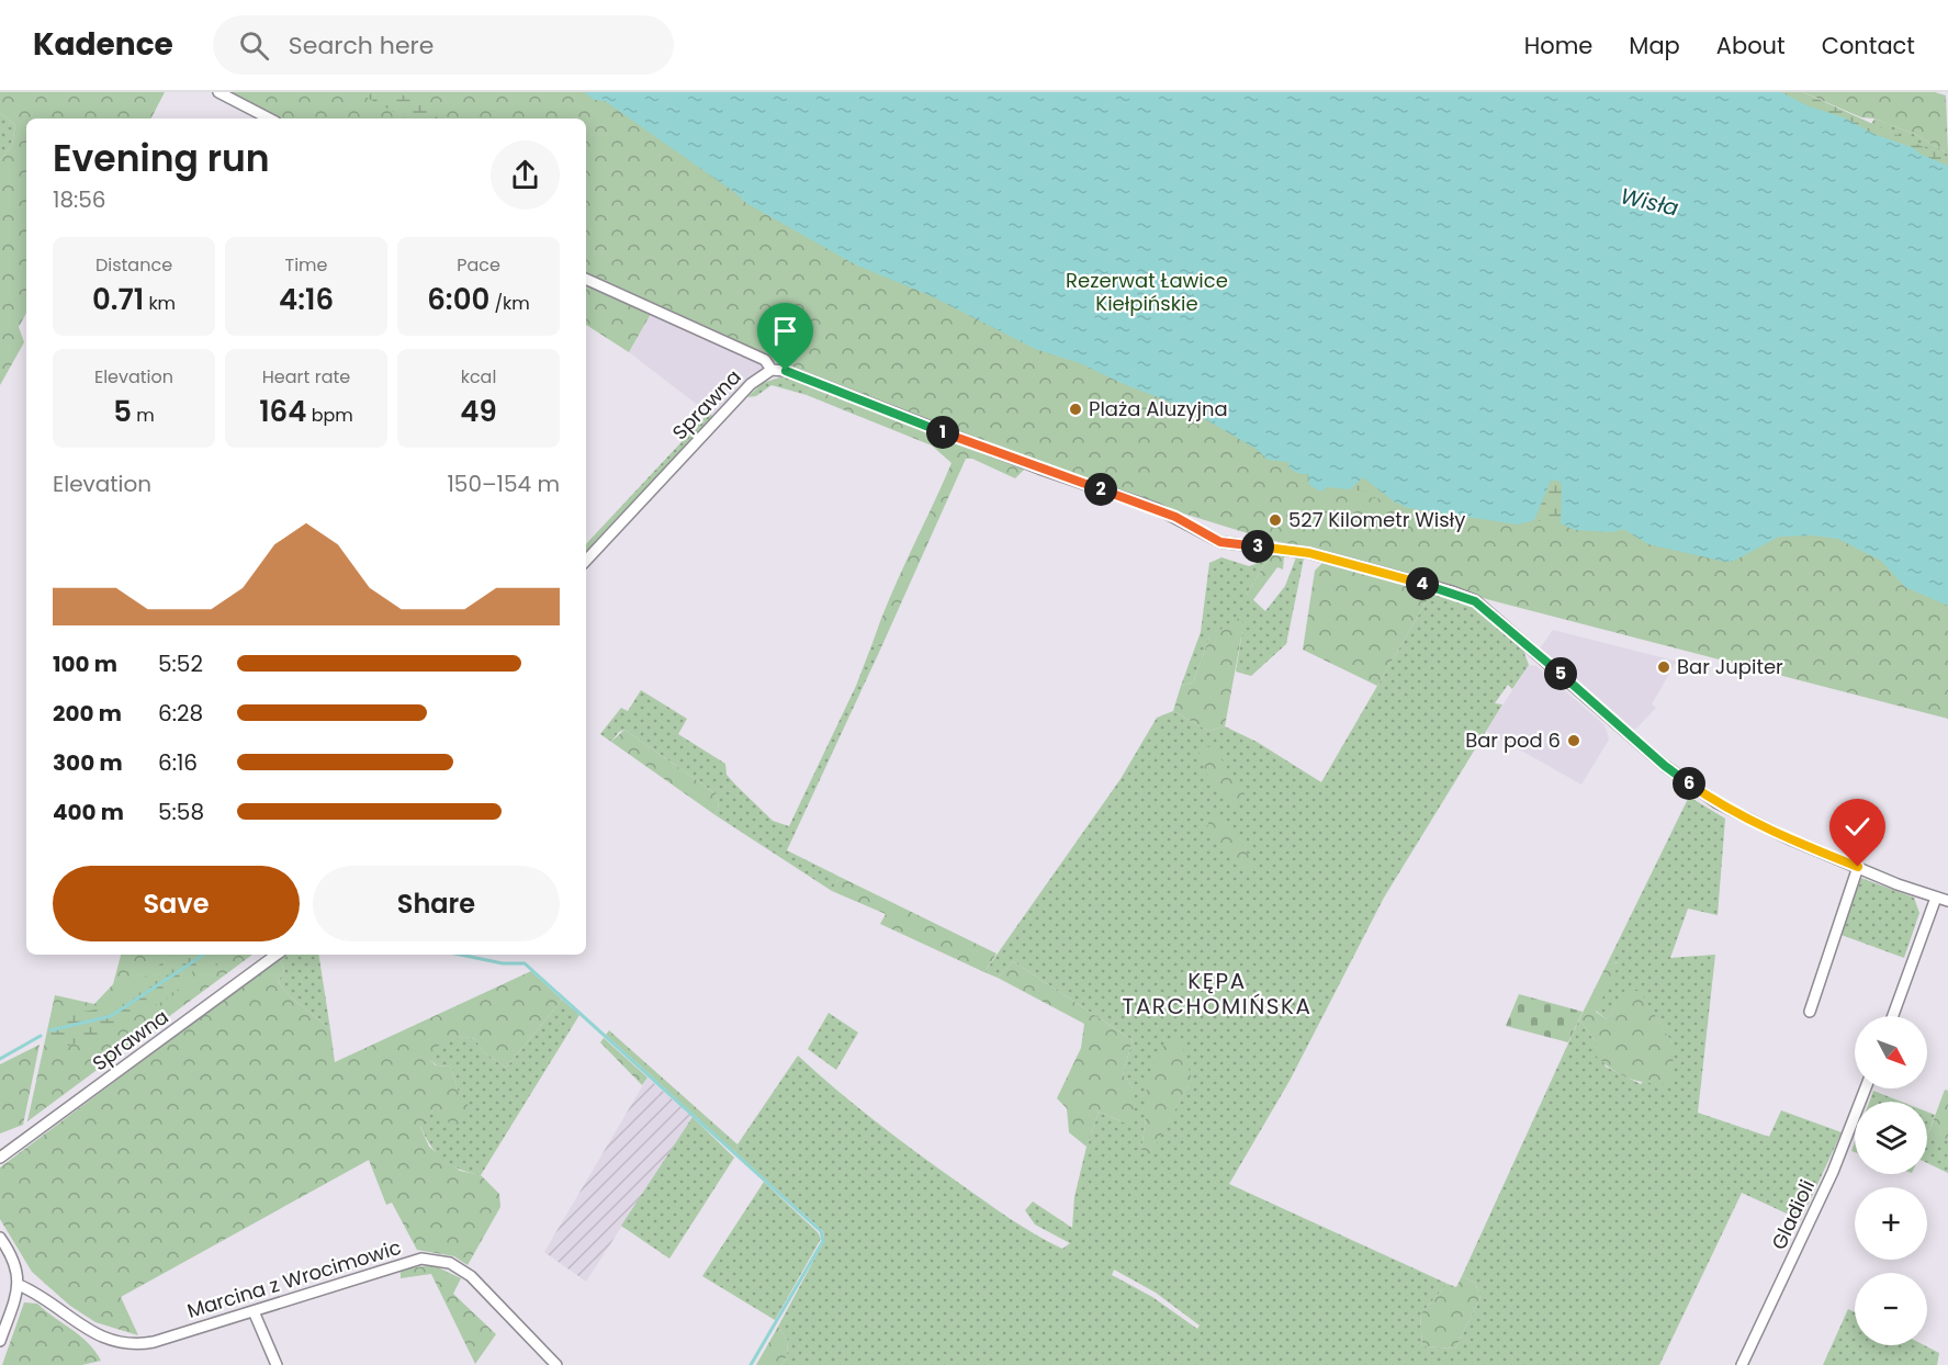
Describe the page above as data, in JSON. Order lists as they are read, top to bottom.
{
  "streets": {
    "street": ["Sprawna", "Gladioli", "Marcina z Wrocimowic"]
  },
  "districts": ["KĘPA TARCHOMIŃSKA"],
  "water": ["Wisła"],
  "parks": ["Rezerwat Ławice Kiełpińskie"],
  "places": [
    "Plaża Aluzyjna",
    "527 Kilometr Wisły",
    "Bar Jupiter",
    "Bar pod 6"
  ],
  "north": "bottom right",
  "page": {
    "header": "Kadence",
    "search": "Search here",
    "nav": [
      "Home",
      "Map",
      "About",
      "Contact"
    ],
    "heading": ["Evening run", "18:56"],
    "stats": [
      ["Distance", "0.71 km"],
      ["Time", "4:16"],
      ["Pace", "6:00 /km"],
      ["Elevation", "5 m"],
      ["Heart rate", "164 bpm"],
      ["kcal", "49"]
    ],
    "pins": [
      "1",
      "2",
      "3",
      "4",
      "5",
      "6"
    ],
    "chart": ["Elevation", "150–154 m"],
    "list": [
      {
        "name": "100 m",
        "note": "5:52"
      },
      {
        "name": "200 m",
        "note": "6:28"
      },
      {
        "name": "300 m",
        "note": "6:16"
      },
      {
        "name": "400 m",
        "note": "5:58"
      }
    ],
    "buttons": ["Save", "Share"],
    "map_buttons": ["+", "−"]
  }
}
